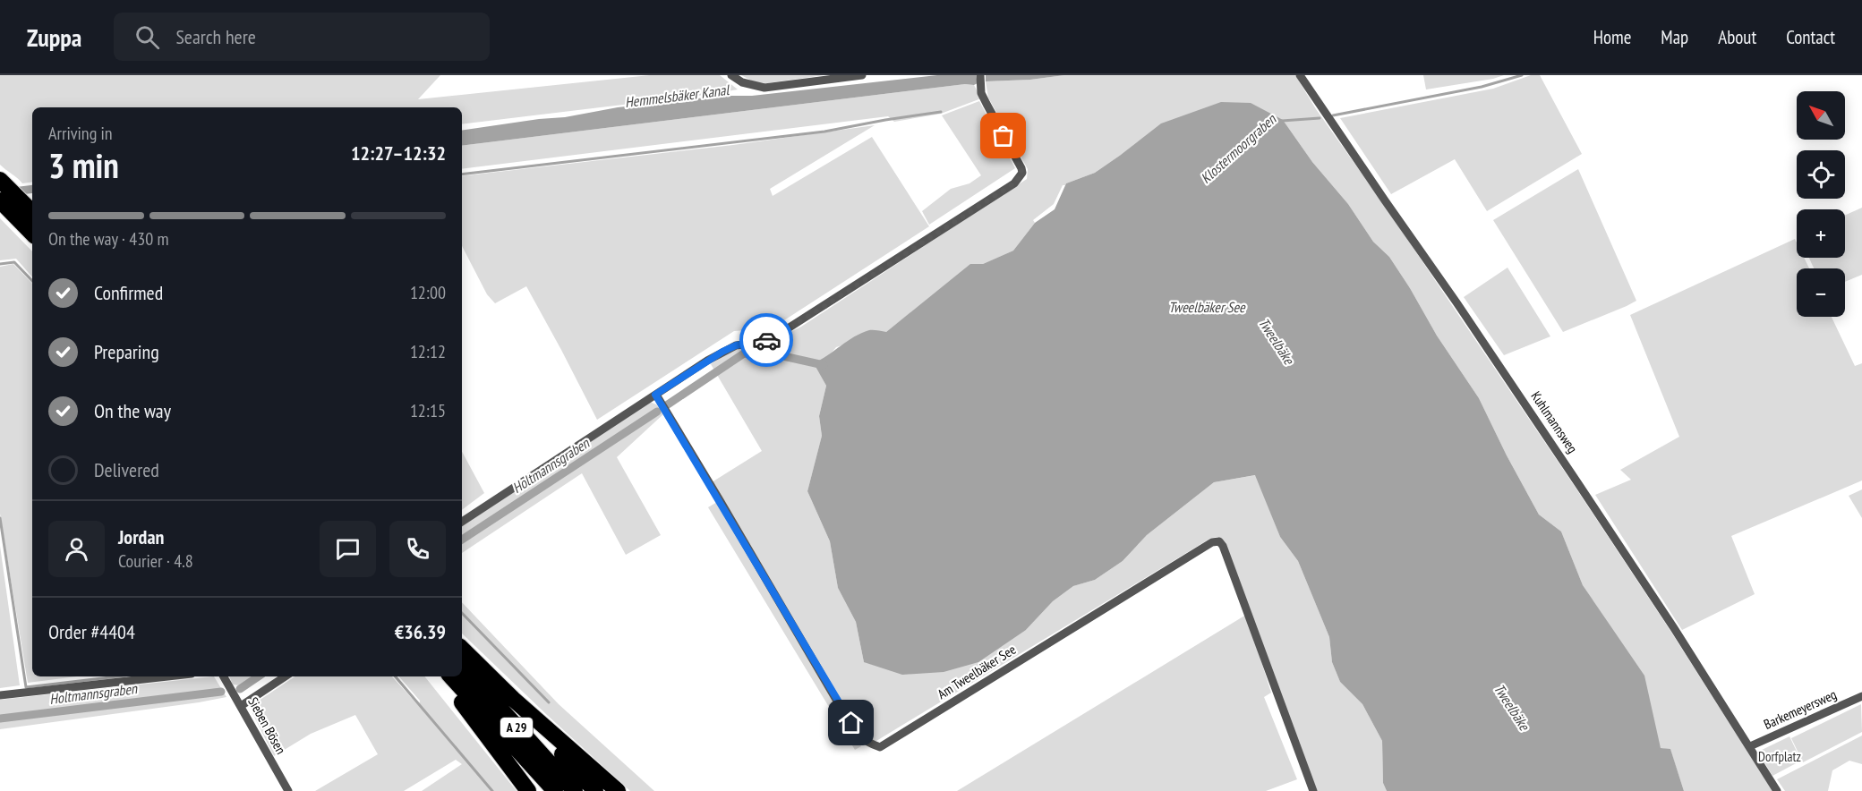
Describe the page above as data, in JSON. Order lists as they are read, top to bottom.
{
  "streets": {
    "highway": ["A 29"],
    "street": [
      "Kuhlmannsweg",
      "Am Tweelbäker See",
      "Barkemeyersweg",
      "Sieben Bösen"
    ]
  },
  "crossings": [
    ["Kuhlmannsweg", "Barkemeyersweg"]
  ],
  "water": [
    "Hemmelsbäker Kanal",
    "Klostermoorgraben",
    "Tweelbäker See",
    "Tweelbäke",
    "Holtmannsgraben"
  ],
  "parks": ["Dorfplatz"],
  "north": "top left",
  "page": {
    "header": "Zuppa",
    "search": "Search here",
    "nav": [
      "Home",
      "Map",
      "About",
      "Contact"
    ],
    "map_buttons": ["+", "−"],
    "heading": ["3 min", "Arriving in", "12:27–12:32"],
    "panel": [
      "Jordan",
      "Courier · 4.8",
      "Order #4404",
      "€36.39"
    ],
    "bar": "On the way · 430 m",
    "list": [
      ["Confirmed", "12:00"],
      ["Preparing", "12:12"],
      ["On the way", "12:15"],
      "Delivered"
    ]
  }
}
